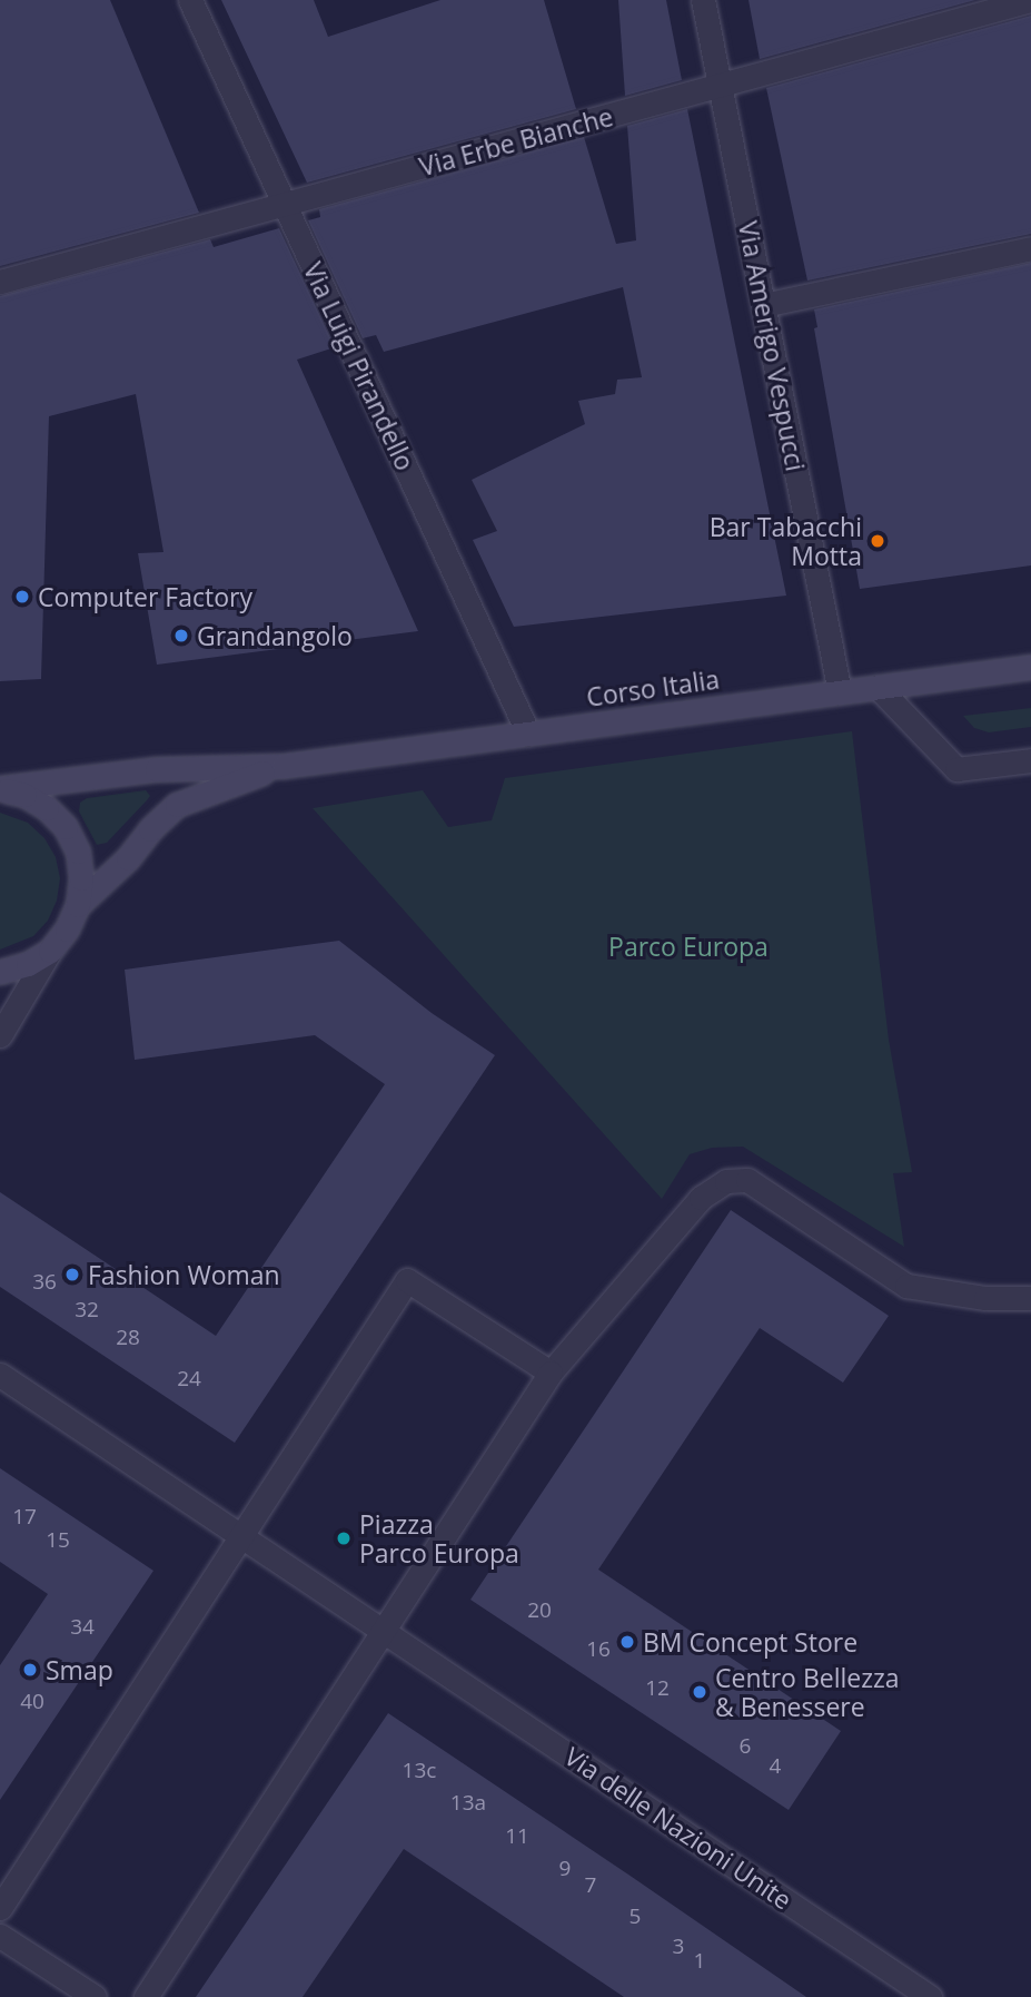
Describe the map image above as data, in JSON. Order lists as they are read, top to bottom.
{
  "streets": {
    "main road": ["Corso Italia"],
    "street": [
      "Via Erbe Bianche",
      "Via Amerigo Vespucci",
      "Via Luigi Pirandello",
      "Via delle Nazioni Unite"
    ]
  },
  "crossings": [
    ["Via Erbe Bianche", "Via Amerigo Vespucci"],
    ["Via Erbe Bianche", "Via Luigi Pirandello"],
    ["Via Amerigo Vespucci", "Corso Italia"],
    ["Via Luigi Pirandello", "Corso Italia"]
  ],
  "parks": ["Parco Europa"],
  "places": [
    "Bar Tabacchi Motta",
    "Computer Factory",
    "Grandangolo",
    "Fashion Woman",
    "Piazza Parco Europa",
    "BM Concept Store",
    "Smap",
    "Centro Bellezza & Benessere"
  ],
  "house_numbers": [
    "36",
    "32",
    "28",
    "24",
    "17",
    "15",
    "20",
    "34",
    "16",
    "12",
    "40",
    "6",
    "4",
    "13c",
    "13a",
    "11",
    "9",
    "7",
    "5",
    "3",
    "1"
  ]
}
